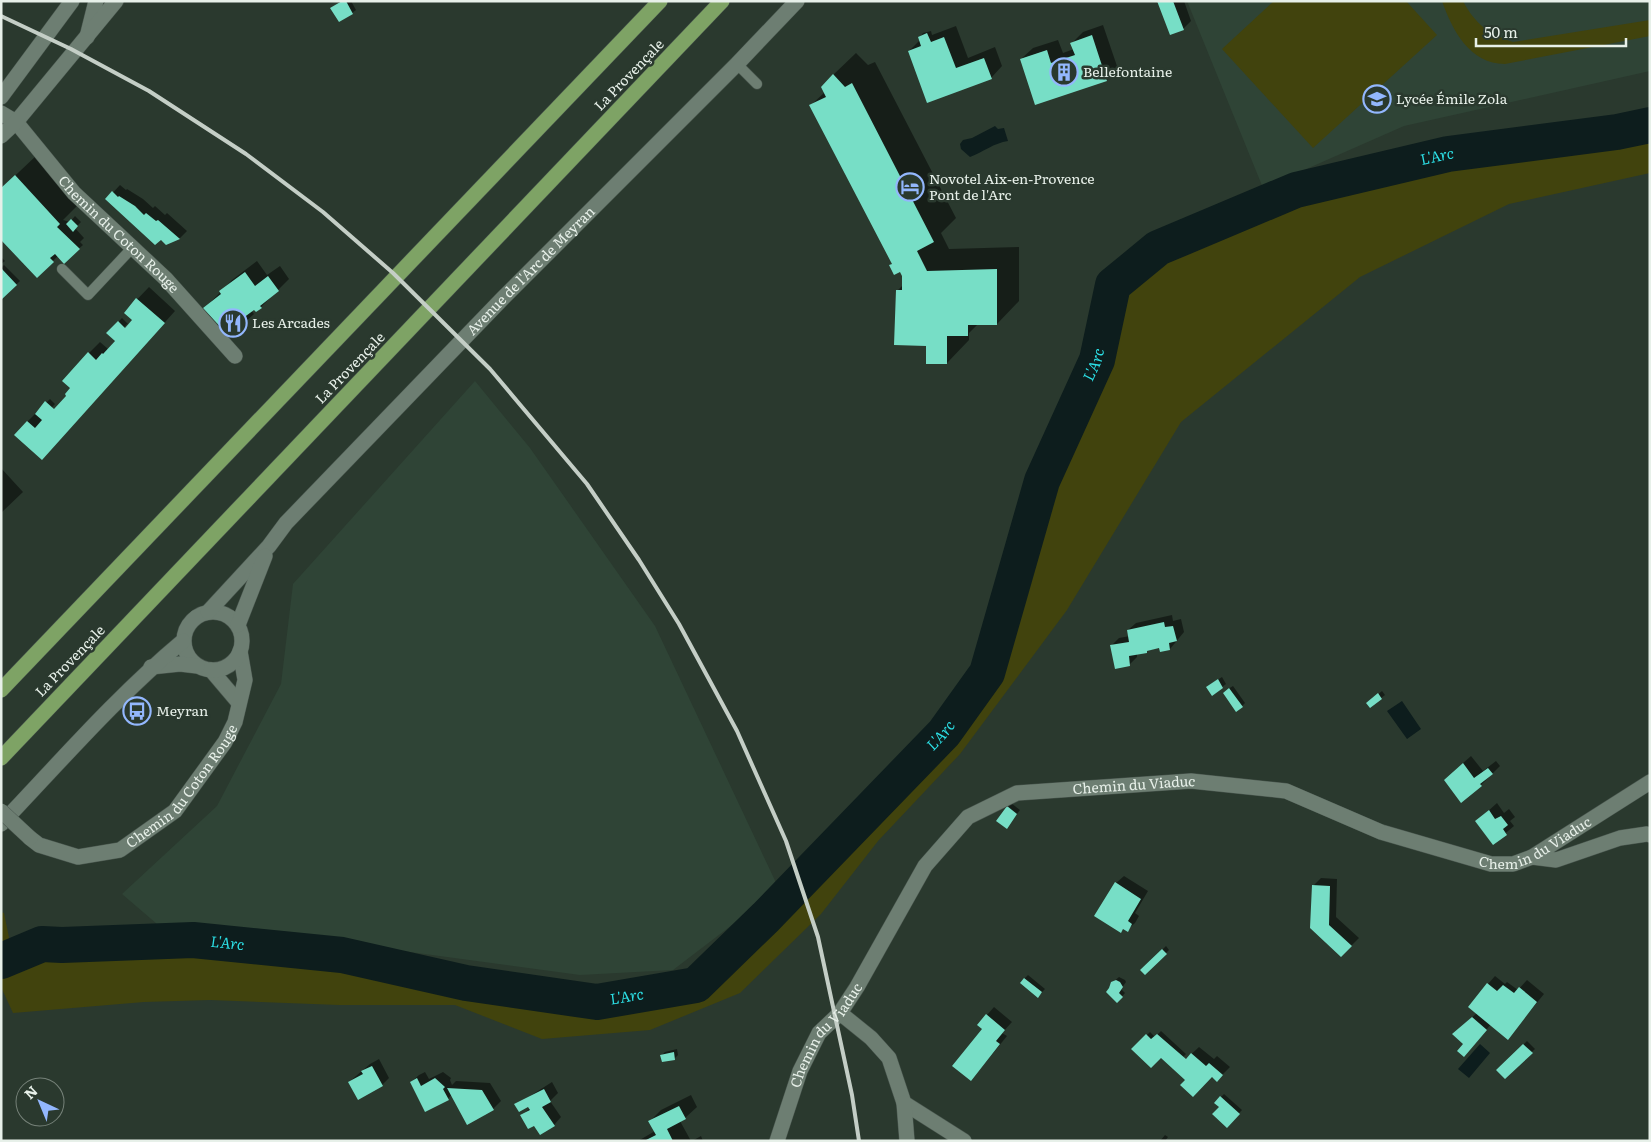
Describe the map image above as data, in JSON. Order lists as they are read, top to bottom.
{
  "streets": {
    "highway": ["La Provençale"],
    "street": ["Chemin du Coton Rouge", "Avenue de l'Arc de Meyran", "Chemin du Viaduc"]
  },
  "crossings": [
    ["Chemin du Coton Rouge", "Avenue de l'Arc de Meyran"]
  ],
  "water": ["L'Arc"],
  "places": {
    "building": ["Bellefontaine"],
    "school or university": ["Lycée Émile Zola"],
    "hotel": ["Novotel Aix-en-Provence Pont de l'Arc"],
    "restaurant": ["Les Arcades"],
    "bus stop": ["Meyran"]
  },
  "scale_bar": "50 m",
  "north": "top left"
}
